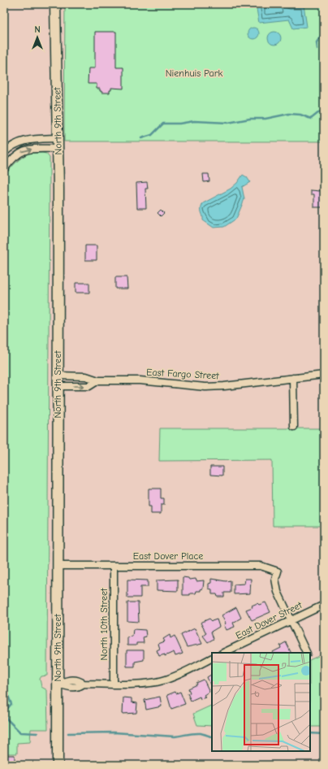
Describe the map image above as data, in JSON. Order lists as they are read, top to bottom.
{
  "streets": {
    "main road": ["North 9th Street"],
    "street": [
      "East Fargo Street",
      "East Dover Place",
      "East Dover Street",
      "North 10th Street"
    ]
  },
  "crossings": [
    ["North 9th Street", "East Fargo Street"],
    ["North 9th Street", "East Dover Place"],
    ["East Dover Place", "East Dover Street"],
    ["East Dover Place", "North 10th Street"]
  ],
  "parks": ["Nienhuis Park"],
  "north": "top"
}
